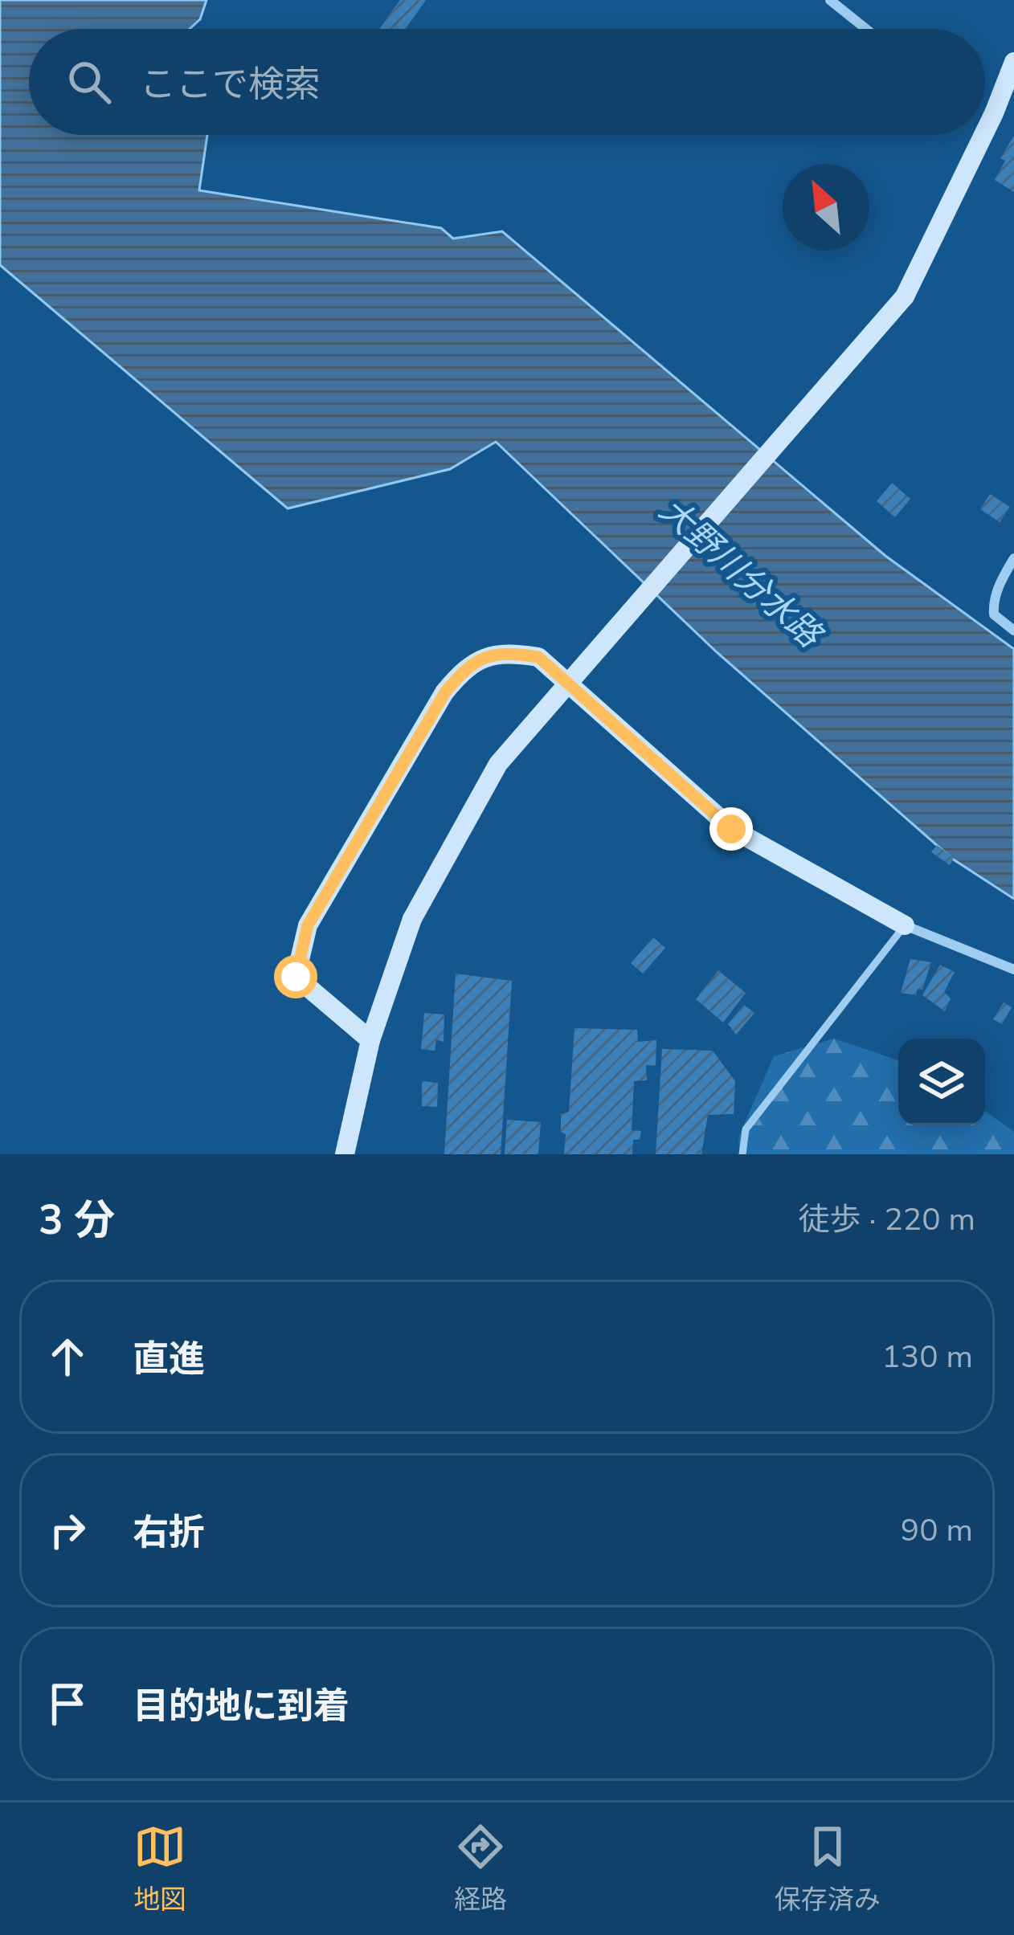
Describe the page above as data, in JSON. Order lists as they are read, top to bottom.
{
  "water": ["大野川分水路"],
  "north": "top left",
  "page": {
    "search": "ここで検索",
    "heading": ["3 分", "徒歩 · 220 m"],
    "list": [
      ["直進", "130 m"],
      ["右折", "90 m"],
      "目的地に到着"
    ],
    "nav": ["地図", "経路", "保存済み"]
  }
}
